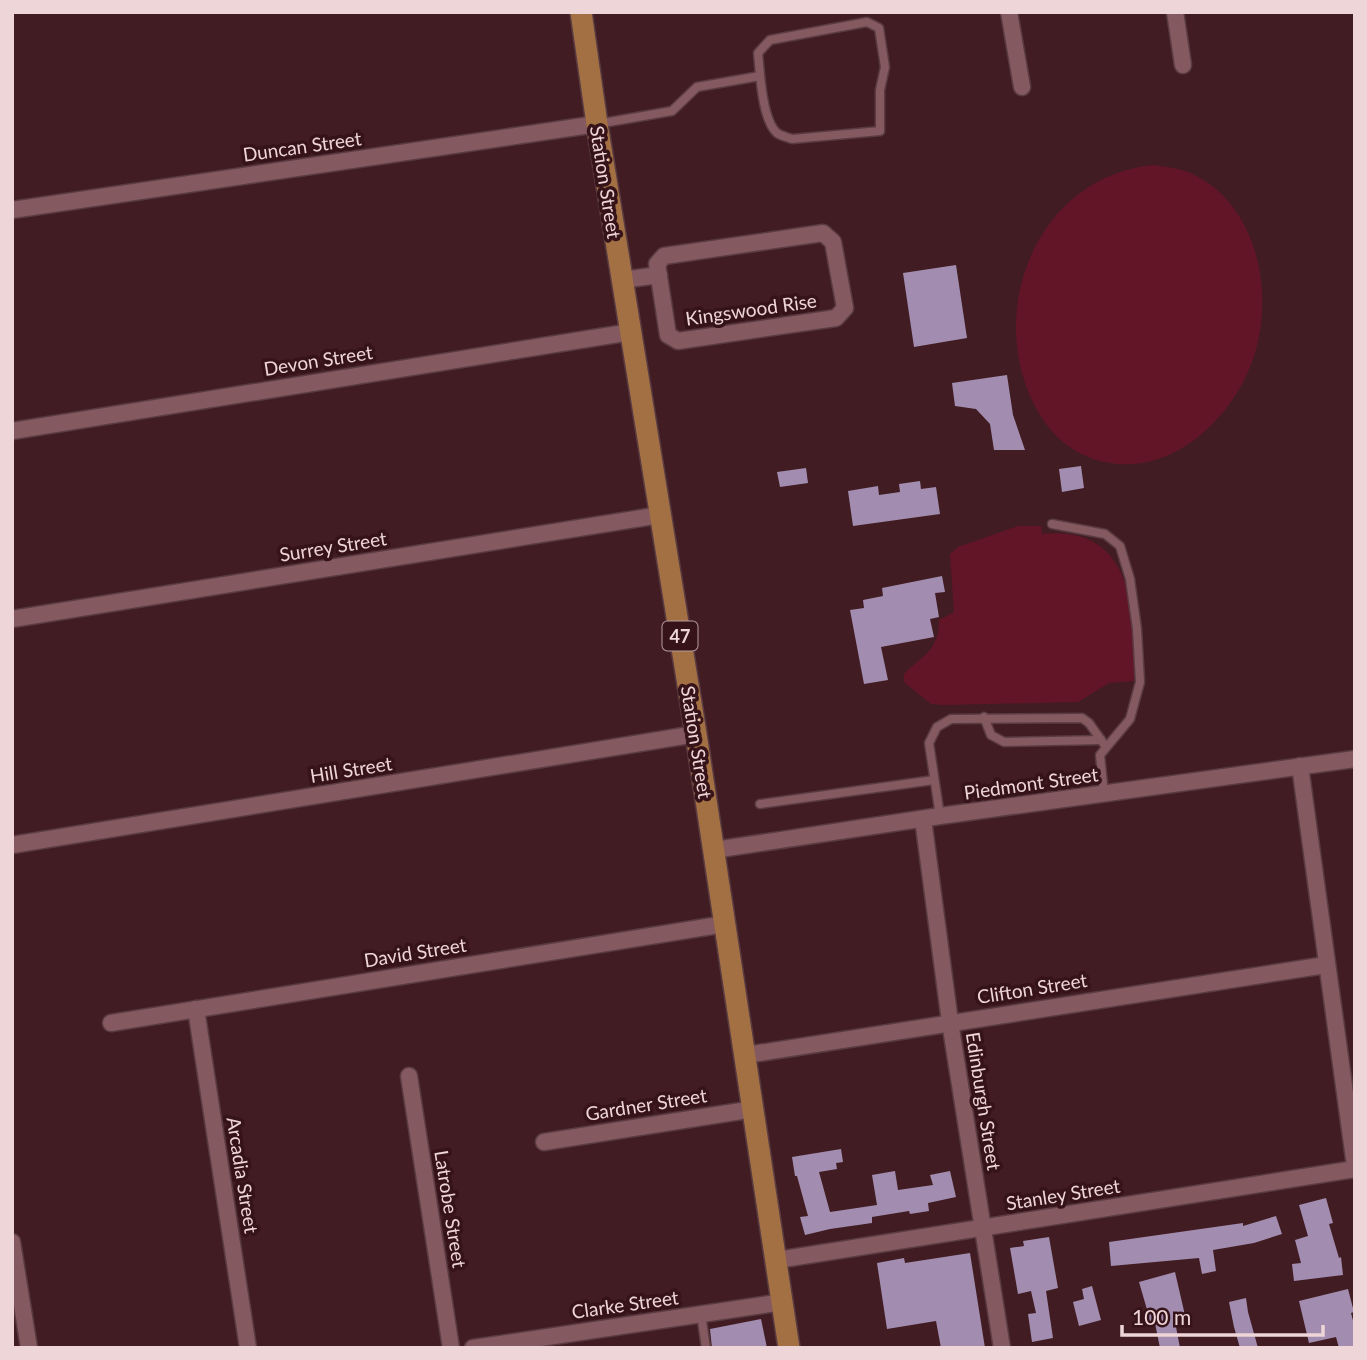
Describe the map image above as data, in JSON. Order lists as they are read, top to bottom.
{
  "streets": {
    "main road": ["Station Street", "47"],
    "street": [
      "Duncan Street",
      "Kingswood Rise",
      "Devon Street",
      "Surrey Street",
      "Hill Street",
      "Piedmont Street",
      "David Street",
      "Clifton Street",
      "Edinburgh Street",
      "Gardner Street",
      "Arcadia Street",
      "Stanley Street",
      "Latrobe Street",
      "Clarke Street"
    ]
  },
  "crossings": [
    ["Duncan Street", "Station Street"],
    ["Station Street", "Devon Street"],
    ["Station Street", "Surrey Street"],
    ["Station Street", "Hill Street"],
    ["Station Street", "Piedmont Street"],
    ["Station Street", "David Street"],
    ["Station Street", "Clifton Street"],
    ["Station Street", "Gardner Street"],
    ["Station Street", "Stanley Street"],
    ["Station Street", "Clarke Street"],
    ["Piedmont Street", "Edinburgh Street"],
    ["David Street", "Arcadia Street"],
    ["Clifton Street", "Edinburgh Street"],
    ["Edinburgh Street", "Stanley Street"]
  ],
  "scale_bar": "100 m"
}
